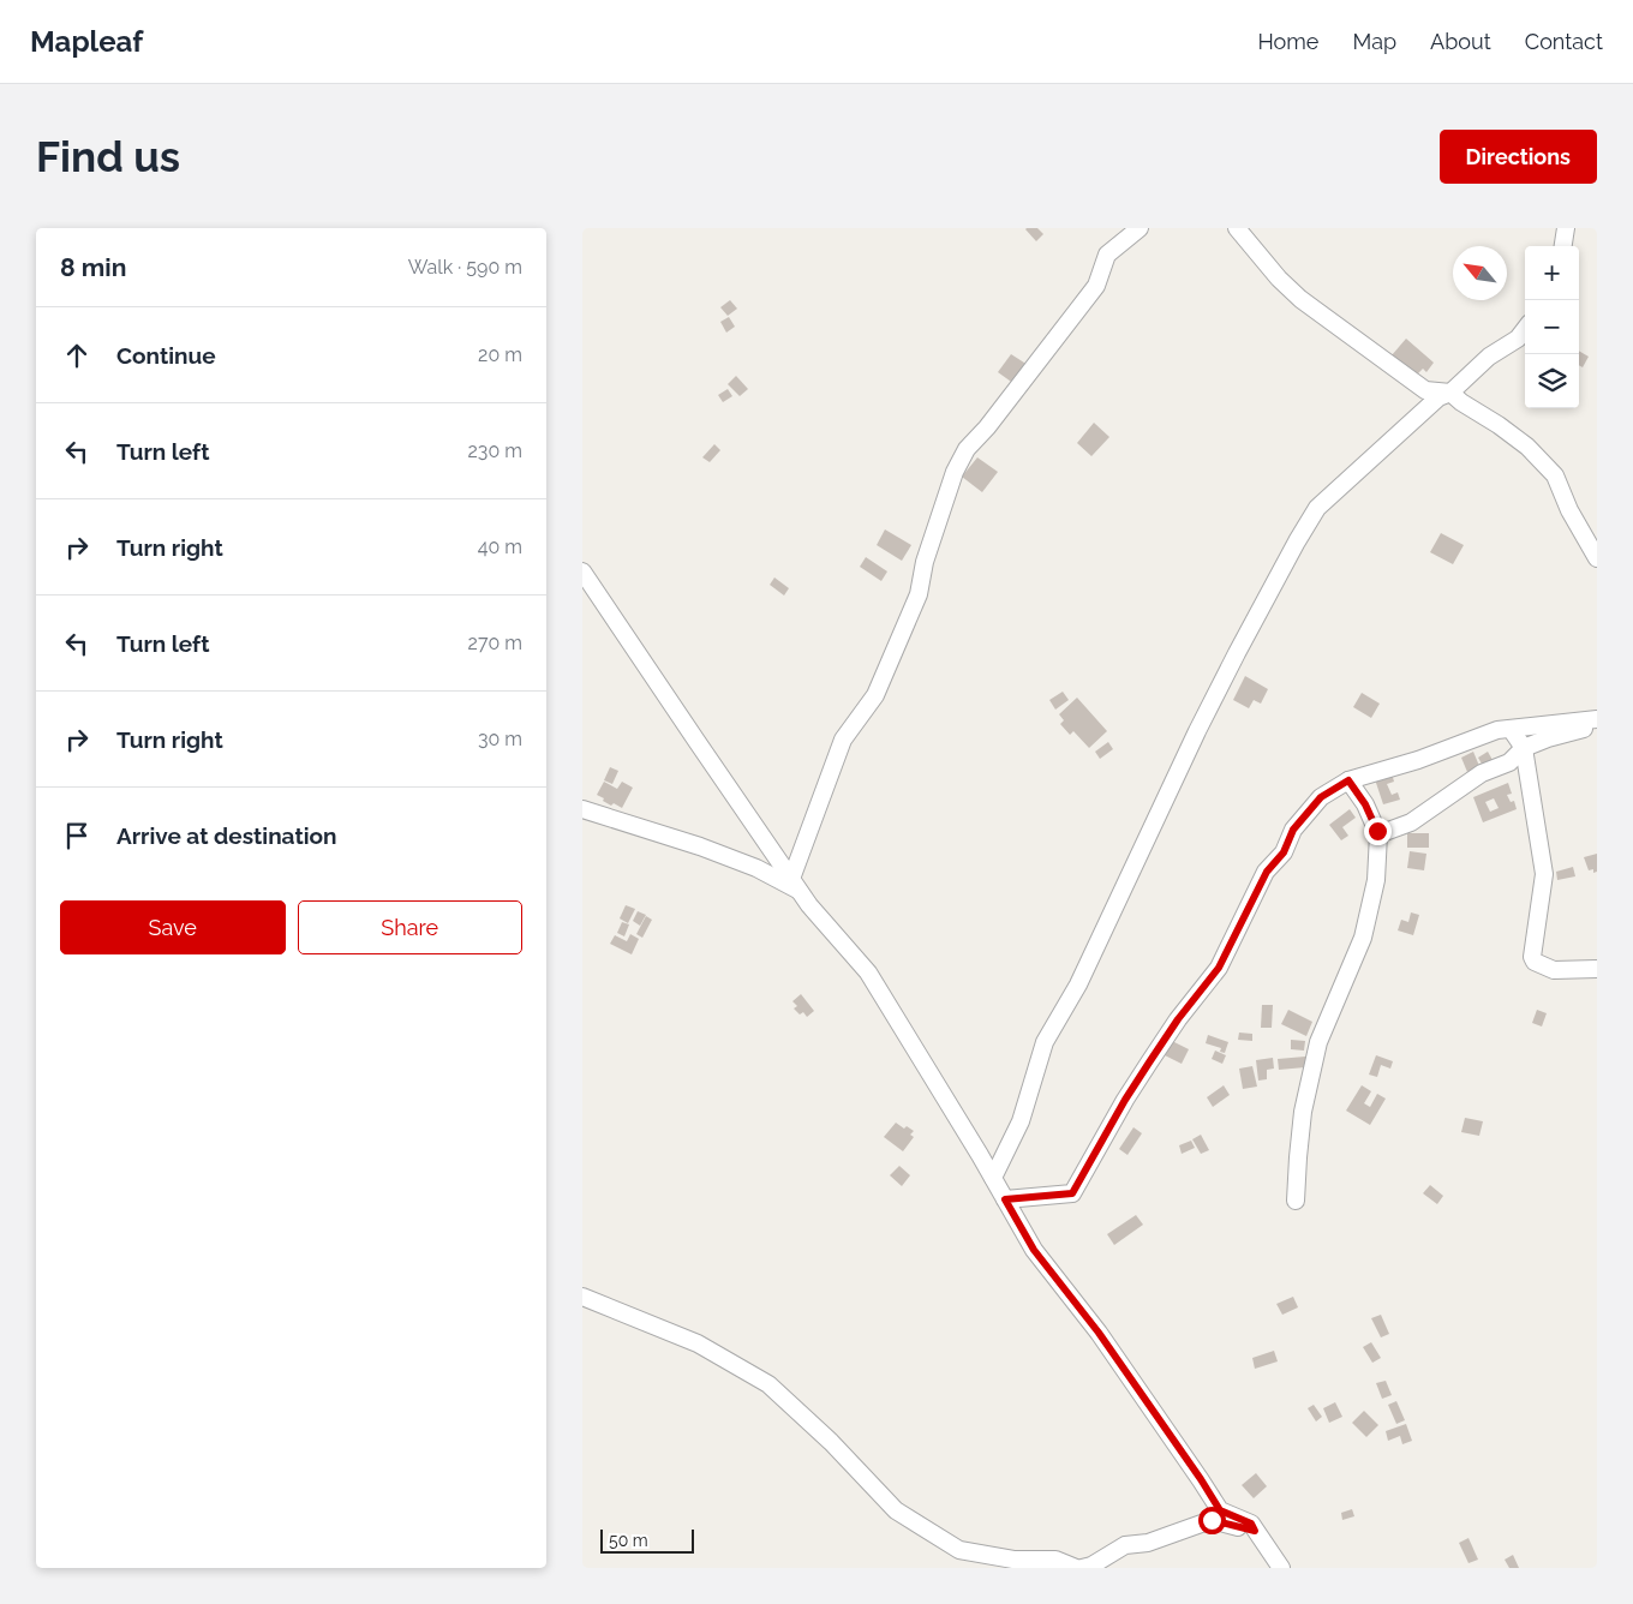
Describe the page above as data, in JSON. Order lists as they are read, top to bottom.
{
  "scale_bar": "50 m",
  "north": "top left",
  "page": {
    "header": "Mapleaf",
    "nav": [
      "Home",
      "Map",
      "About",
      "Contact"
    ],
    "buttons": [
      "Directions",
      ["Save", "Share"]
    ],
    "title": "Find us",
    "heading": ["8 min", "Walk · 590 m"],
    "map_buttons": ["+", "−"],
    "list": [
      ["Continue", "20 m"],
      ["Turn left", "230 m"],
      ["Turn right", "40 m"],
      ["Turn left", "270 m"],
      ["Turn right", "30 m"],
      "Arrive at destination"
    ],
    "scale": "50 m"
  }
}
